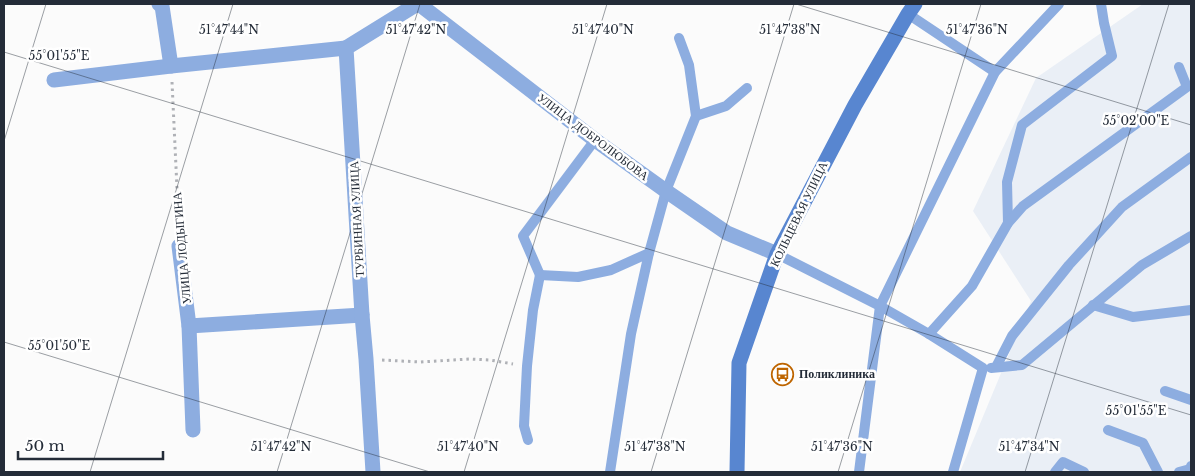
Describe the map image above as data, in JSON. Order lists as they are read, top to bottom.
{
  "streets": {
    "street": [
      "УЛИЦА ДОБРОЛЮБОВА",
      "КОЛЬЦЕВАЯ УЛИЦА",
      "ТУРБИННАЯ УЛИЦА",
      "УЛИЦА ЛОДЫГИНА"
    ]
  },
  "crossings": [
    ["УЛИЦА ДОБРОЛЮБОВА", "КОЛЬЦЕВАЯ УЛИЦА"]
  ],
  "places": {
    "bus stop": ["Поликлиника"]
  },
  "scale_bar": "50 m",
  "coordinates": [
    "51°47'44\"N",
    "51°47'42\"N",
    "51°47'40\"N",
    "51°47'38\"N",
    "51°47'36\"N",
    "55°01'55\"E",
    "55°02'00\"E",
    "55°01'50\"E",
    "51°47'34\"N"
  ]
}
